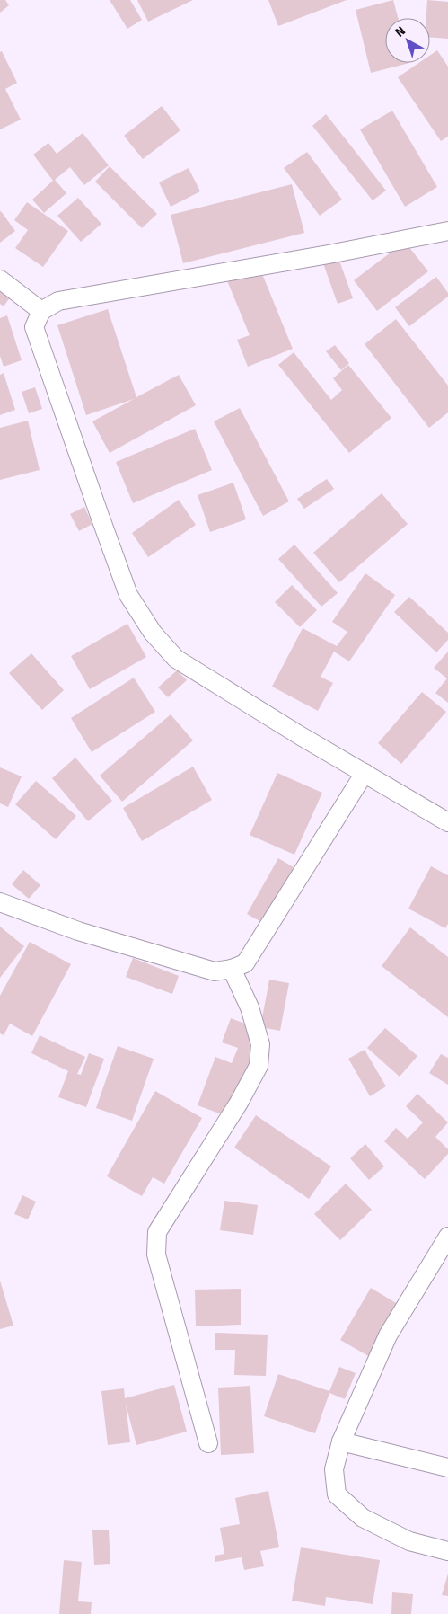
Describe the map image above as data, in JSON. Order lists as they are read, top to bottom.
{
  "north": "top left"
}
